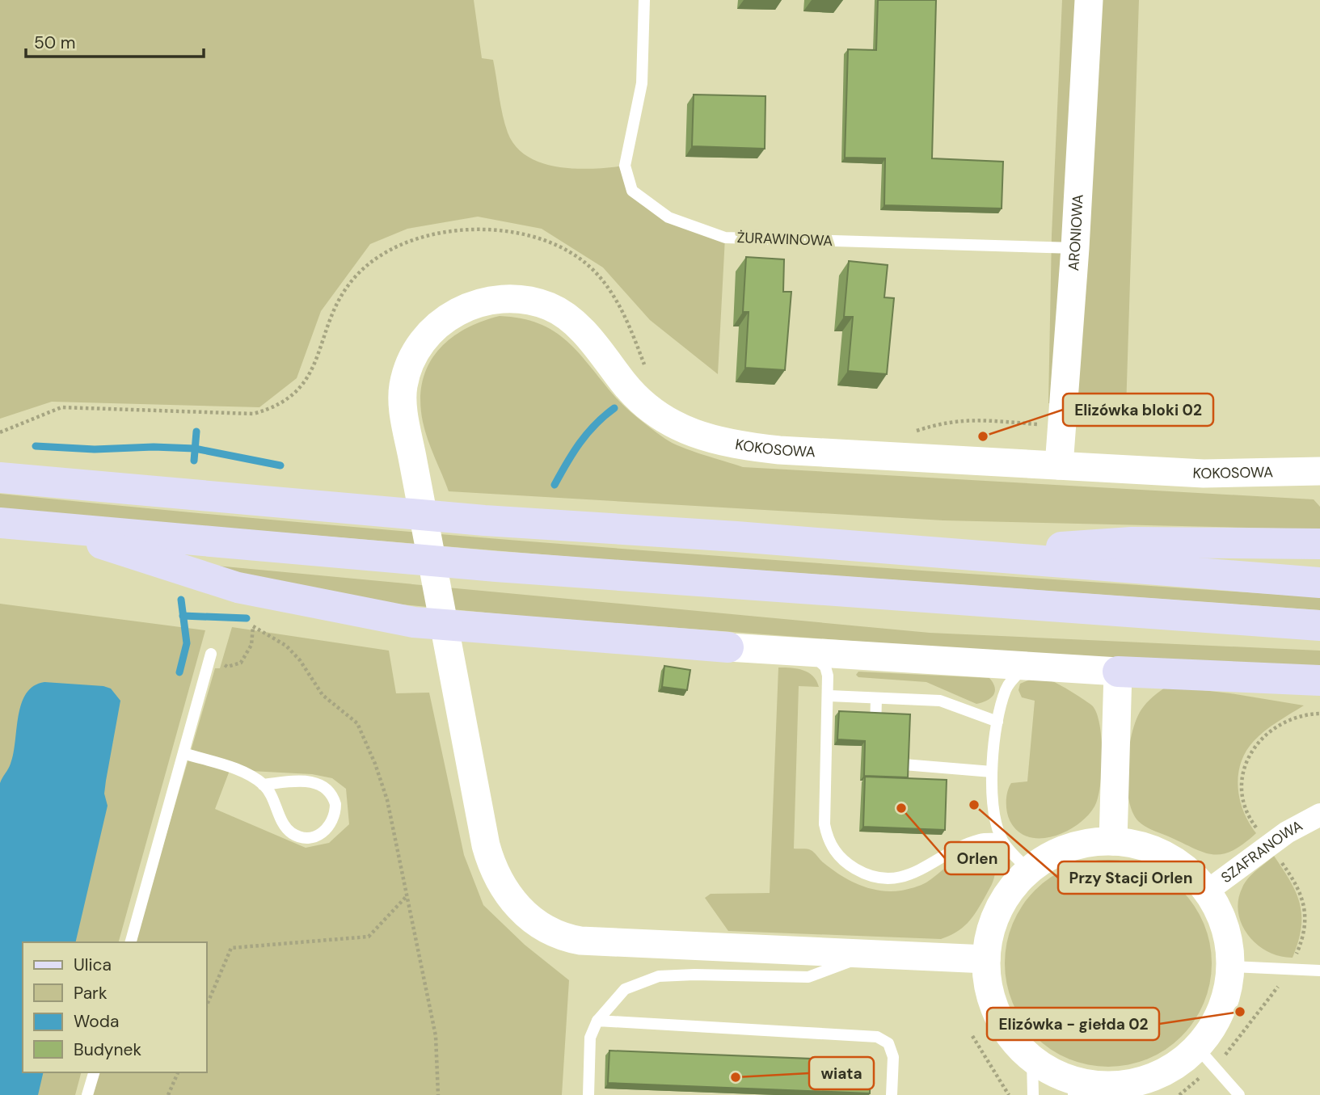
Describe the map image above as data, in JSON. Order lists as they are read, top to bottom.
{
  "streets": {
    "street": ["ARONIOWA", "KOKOSOWA", "SZAFRANOWA"],
    "lane": ["ŻURAWINOWA"]
  },
  "crossings": [
    ["ARONIOWA", "ŻURAWINOWA"],
    ["ARONIOWA", "KOKOSOWA"]
  ],
  "places": [
    "Elizówka bloki 02",
    "Przy Stacji Orlen",
    "Orlen",
    "Elizówka - giełda 02",
    "wiata"
  ],
  "legend": [
    "Ulica",
    "Park",
    "Woda",
    "Budynek"
  ],
  "scale_bar": "50 m"
}
